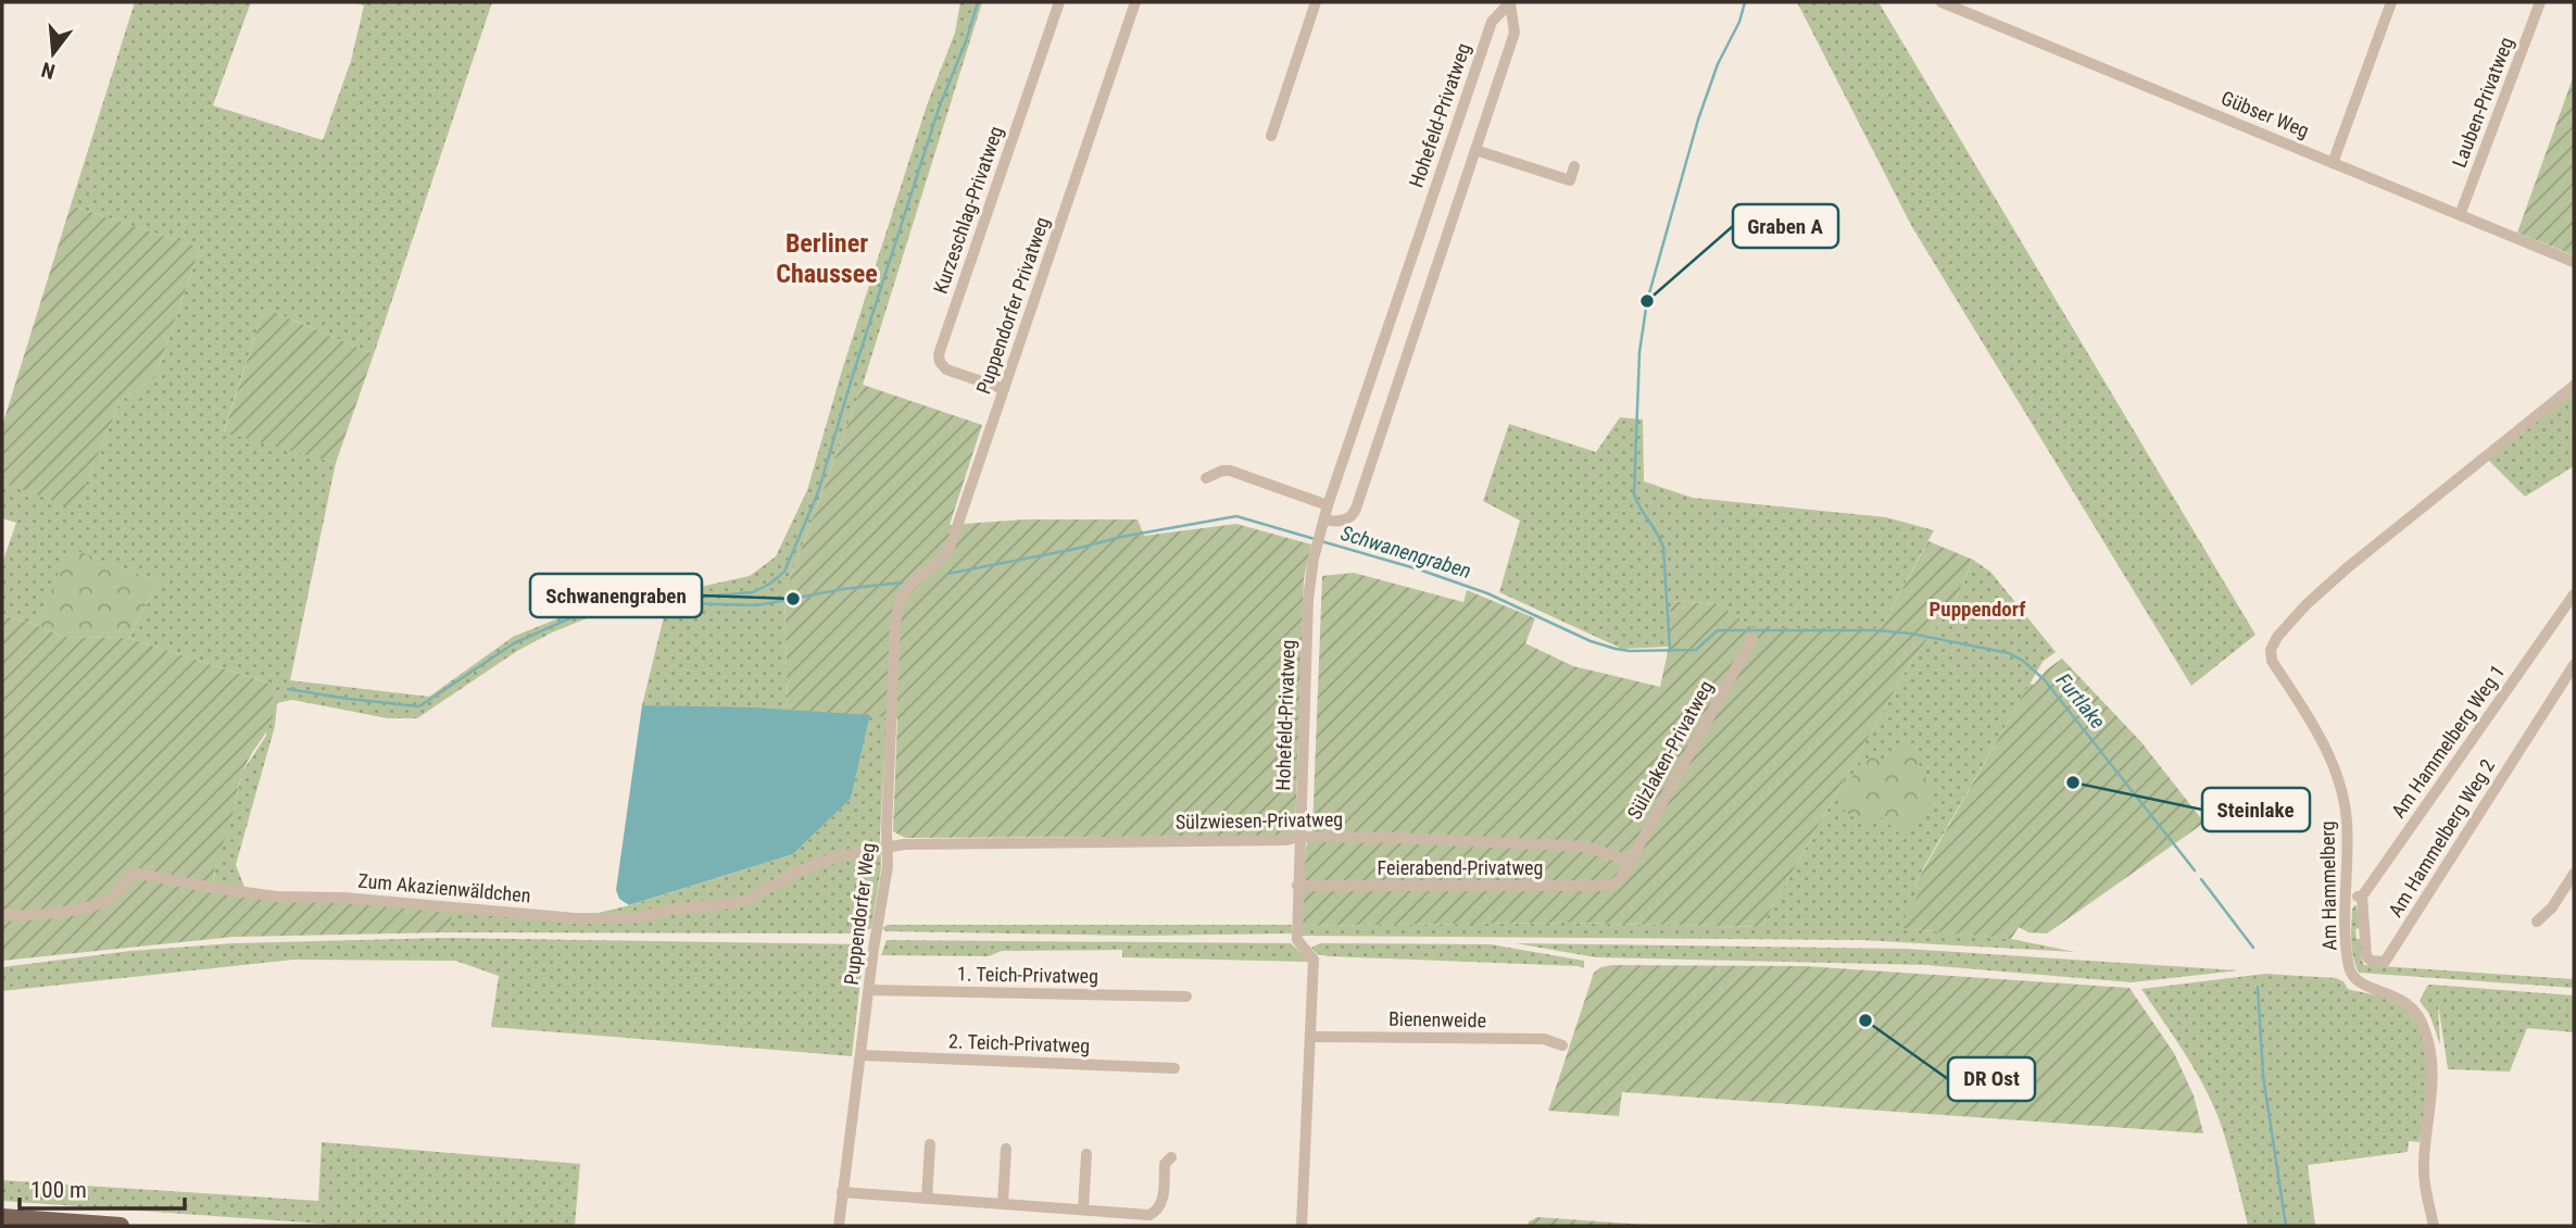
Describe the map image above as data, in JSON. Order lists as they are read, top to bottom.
{
  "streets": {
    "street": [
      "Lauben-Privatweg",
      "Gübser Weg",
      "Hohefeld-Privatweg",
      "Kurzeschlag-Privatweg",
      "Puppendorfer Privatweg",
      "Am Hammelberg Weg 1",
      "Sülzlaken-Privatweg",
      "Sülzwiesen-Privatweg",
      "Am Hammelberg Weg 2",
      "Feierabend-Privatweg",
      "Am Hammelberg",
      "Zum Akazienwäldchen",
      "Puppendorfer Weg",
      "1. Teich-Privatweg",
      "Bienenweide",
      "2. Teich-Privatweg"
    ]
  },
  "crossings": [
    ["Lauben-Privatweg", "Gübser Weg"],
    ["Hohefeld-Privatweg", "Sülzwiesen-Privatweg"],
    ["Hohefeld-Privatweg", "Feierabend-Privatweg"],
    ["Hohefeld-Privatweg", "Bienenweide"],
    ["Kurzeschlag-Privatweg", "Puppendorfer Privatweg"],
    ["Puppendorfer Privatweg", "Puppendorfer Weg"],
    ["Am Hammelberg Weg 1", "Am Hammelberg Weg 2"],
    ["Sülzlaken-Privatweg", "Sülzwiesen-Privatweg"],
    ["Sülzlaken-Privatweg", "Feierabend-Privatweg"],
    ["Sülzwiesen-Privatweg", "Zum Akazienwäldchen"],
    ["Sülzwiesen-Privatweg", "Puppendorfer Weg"],
    ["Zum Akazienwäldchen", "Puppendorfer Weg"],
    ["Puppendorfer Weg", "1. Teich-Privatweg"],
    ["Puppendorfer Weg", "2. Teich-Privatweg"]
  ],
  "districts": ["Berliner Chaussee", "Puppendorf"],
  "water": ["Schwanengraben", "Furtlake"],
  "places": [
    "Graben A",
    "Schwanengraben",
    "Steinlake",
    "DR Ost"
  ],
  "scale_bar": "100 m",
  "north": "bottom"
}
